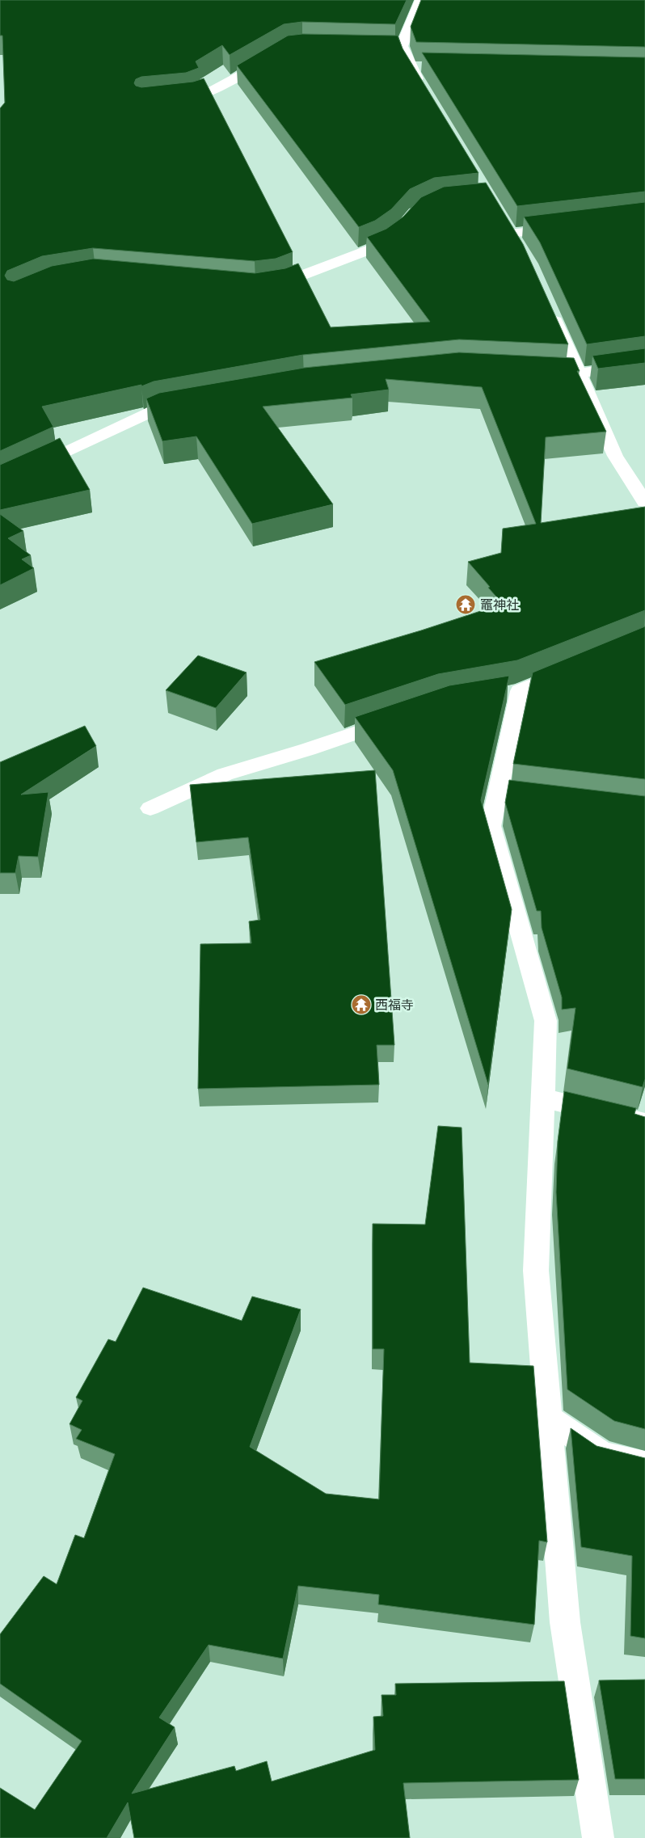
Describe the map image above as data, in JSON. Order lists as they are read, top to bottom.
{
  "places": {
    "temple": ["竈神社", "西福寺"]
  }
}
